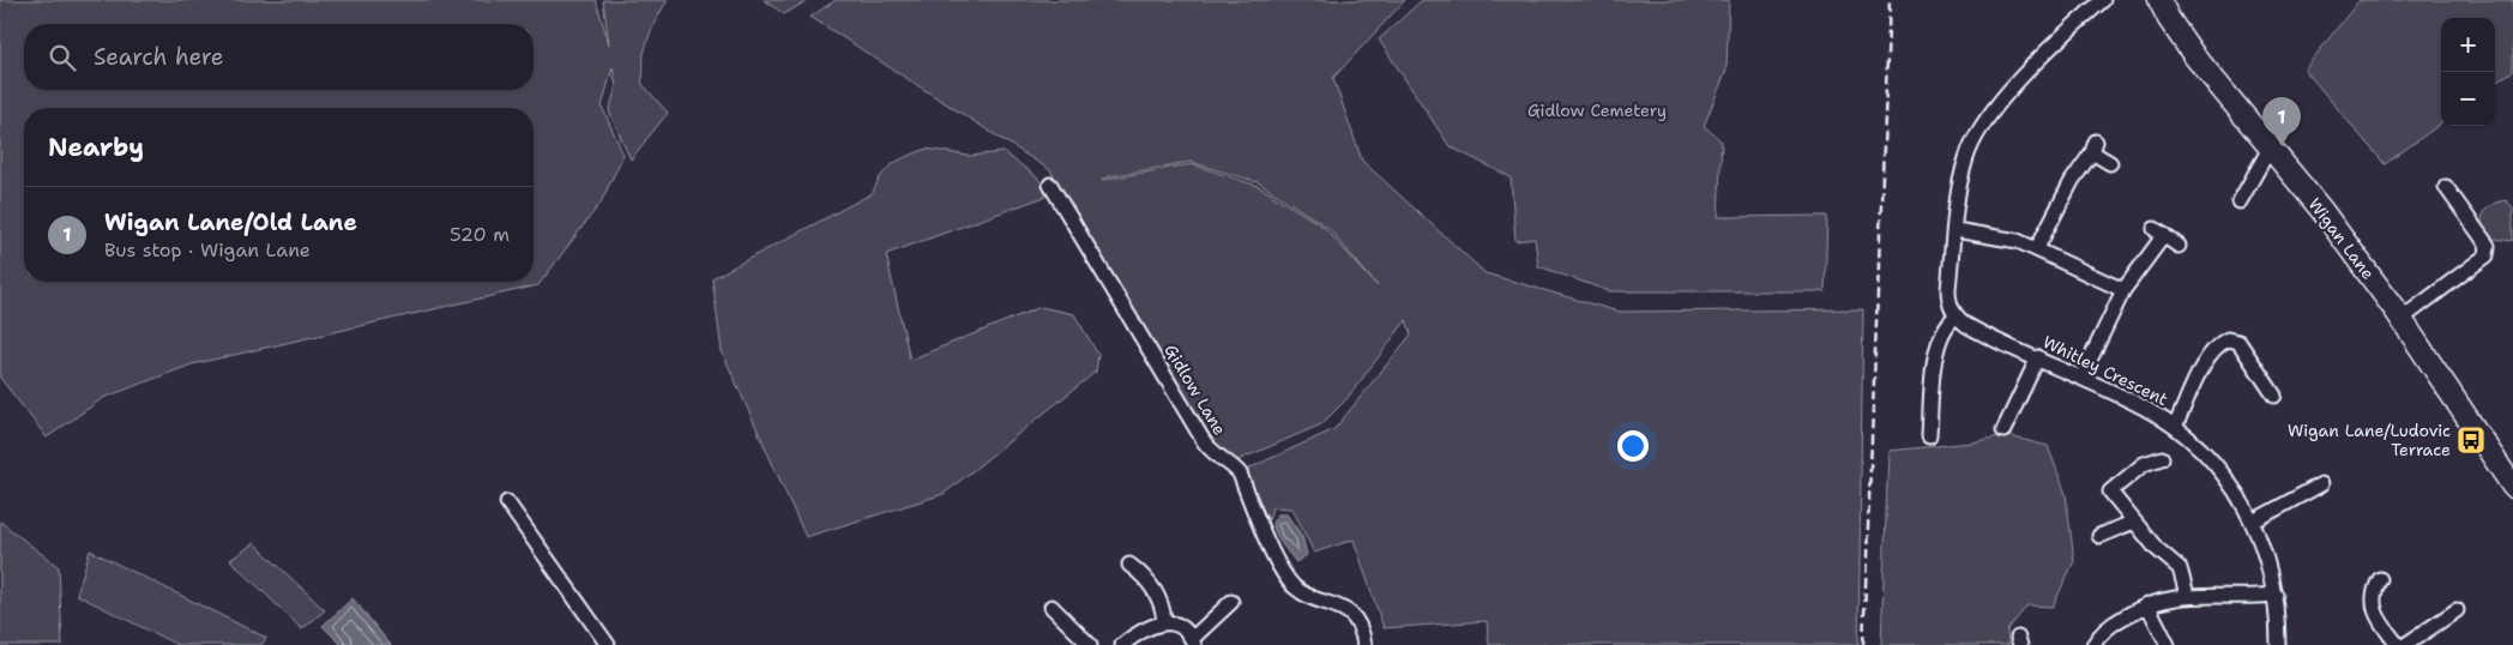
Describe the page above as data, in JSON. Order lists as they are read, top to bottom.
{
  "streets": {
    "highway": ["Wigan Lane"],
    "street": ["Whitley Crescent", "Gidlow Lane"]
  },
  "parks": ["Gidlow Cemetery"],
  "places": {
    "bus stop": ["Wigan Lane/Ludovic Terrace"]
  },
  "page": {
    "map_buttons": ["+", "−"],
    "search": "Search here",
    "pins": "1",
    "heading": "Nearby",
    "list": [
      {
        "mark": "1",
        "name": "Wigan Lane/Old Lane",
        "note": "Bus stop · Wigan Lane",
        "value": "520 m"
      }
    ]
  }
}
